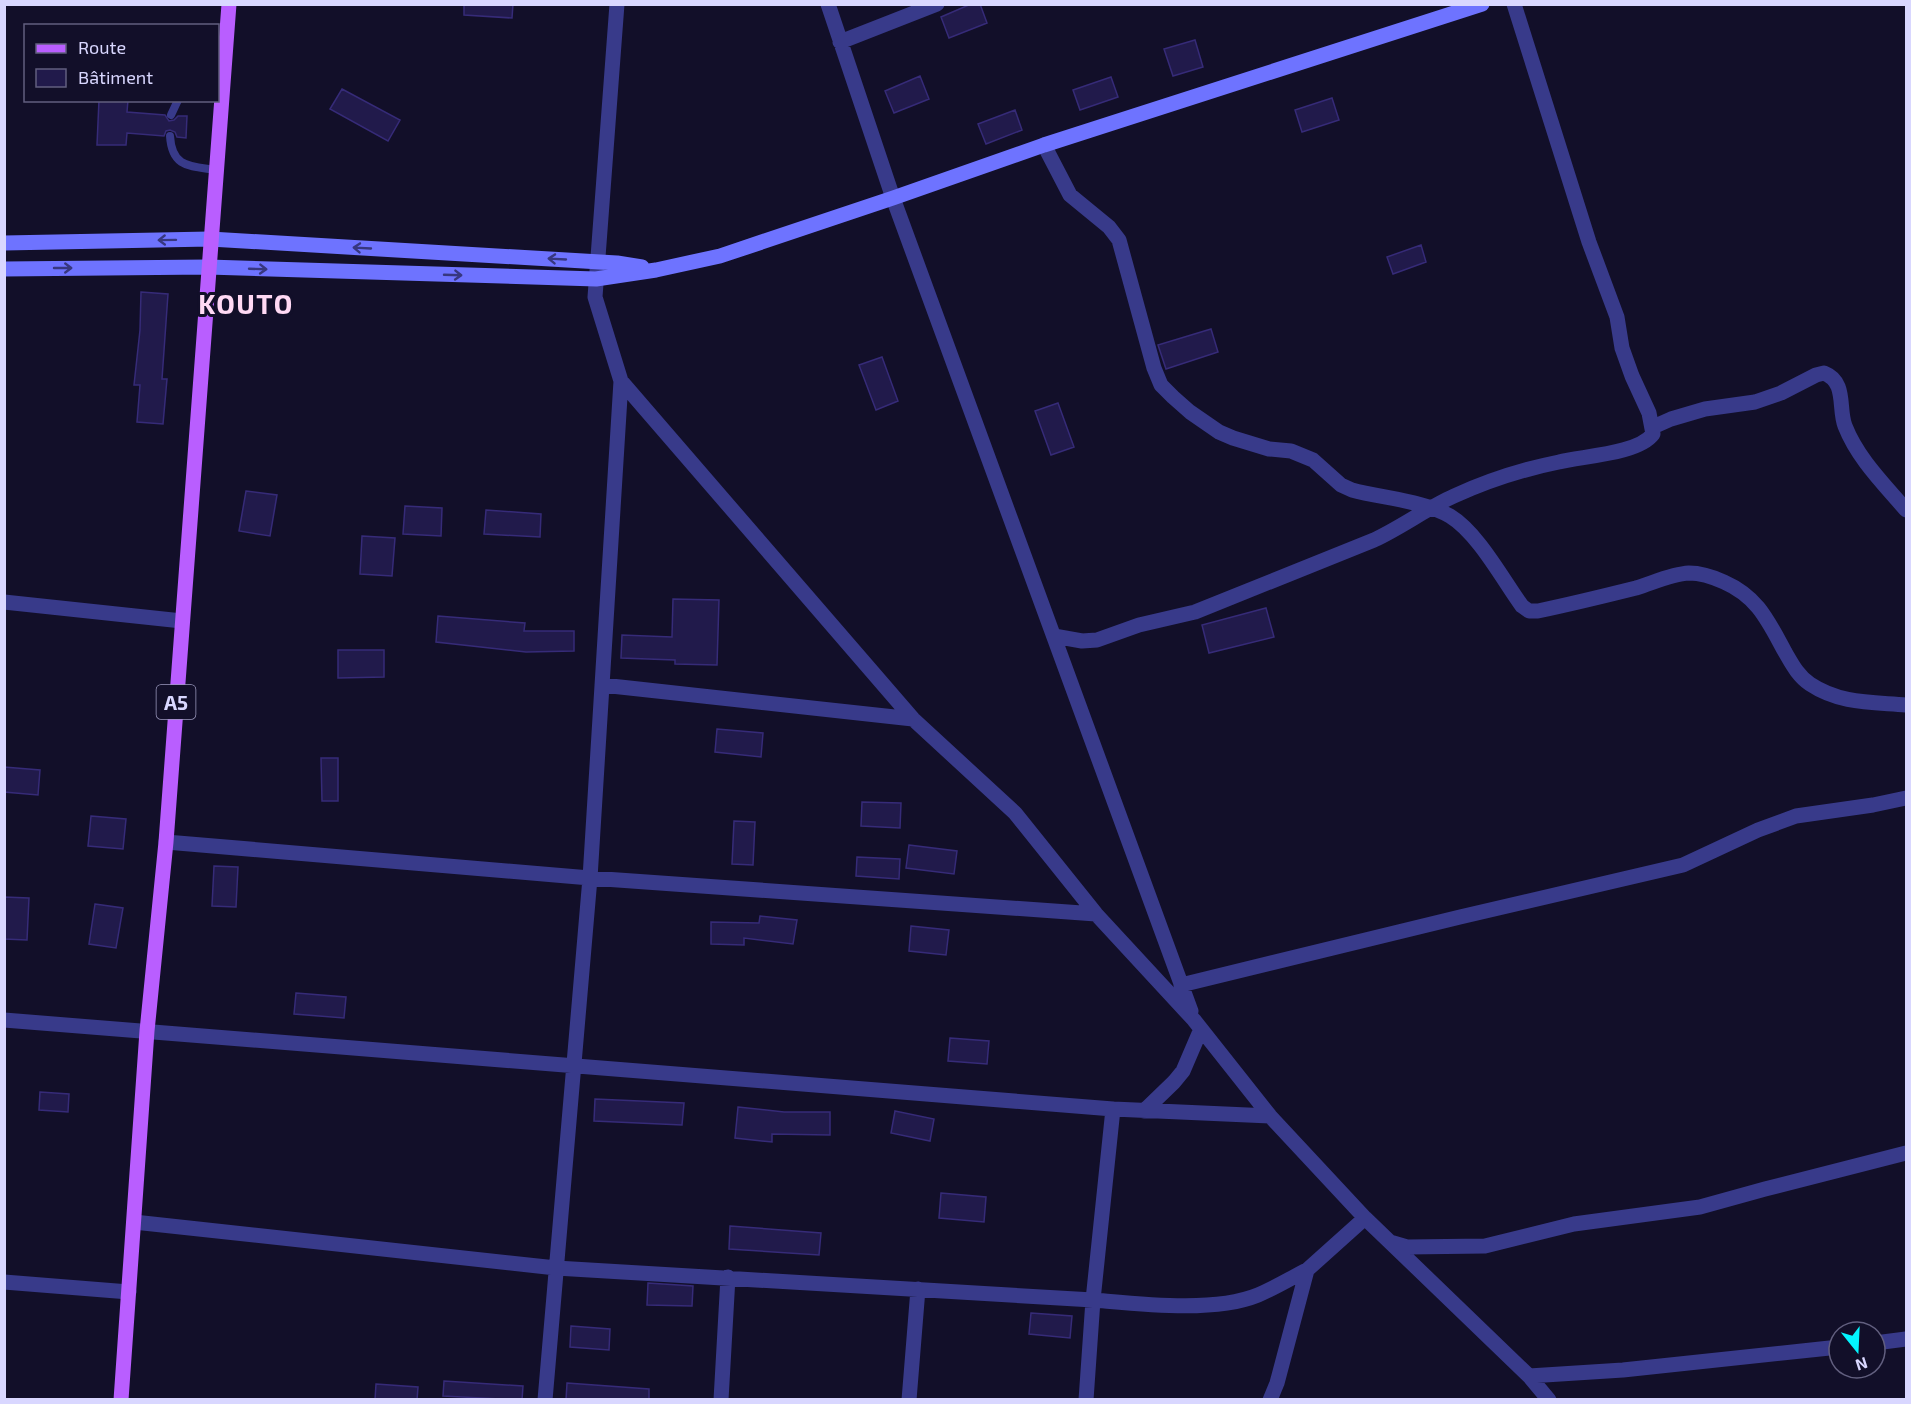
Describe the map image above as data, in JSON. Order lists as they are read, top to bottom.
{
  "streets": {
    "main road": ["A5"]
  },
  "districts": ["KOUTO"],
  "legend": ["Route", "Bâtiment"],
  "north": "bottom"
}
